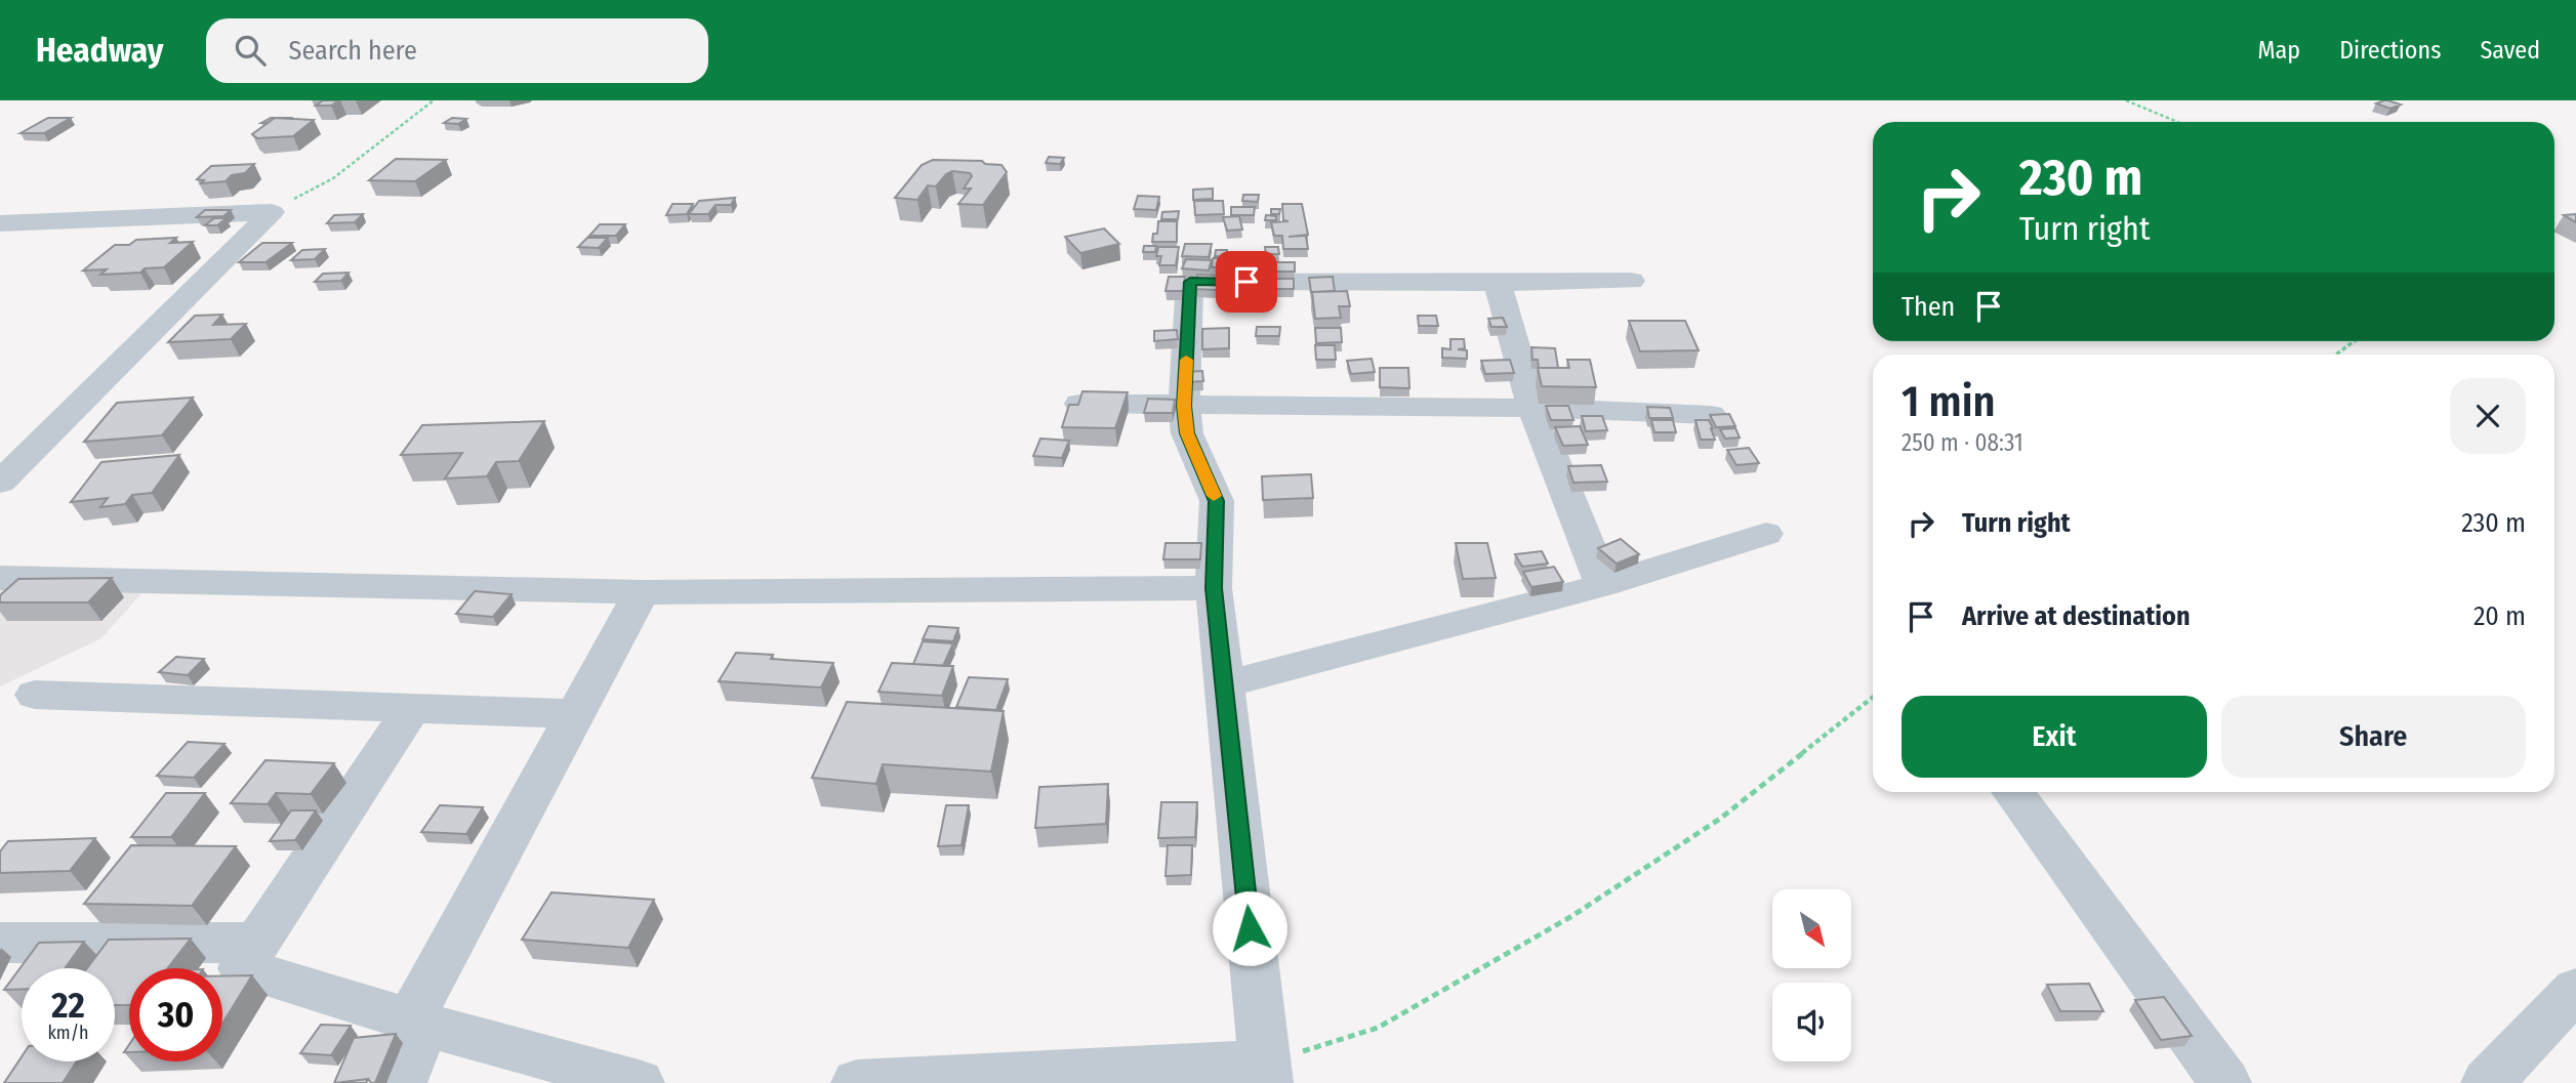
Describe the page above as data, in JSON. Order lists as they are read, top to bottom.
{
  "north": "bottom right",
  "page": {
    "header": "Headway",
    "search": "Search here",
    "nav": ["Map", "Directions", "Saved"],
    "turn": ["230 m", "Turn right"],
    "then": "Then",
    "heading": ["1 min", "250 m · 08:31"],
    "list": [
      {
        "name": "Turn right",
        "value": "230 m"
      },
      {
        "name": "Arrive at destination",
        "value": "20 m"
      }
    ],
    "buttons": ["Exit", "Share"],
    "speed": "22 km/h",
    "limit": "30"
  }
}
